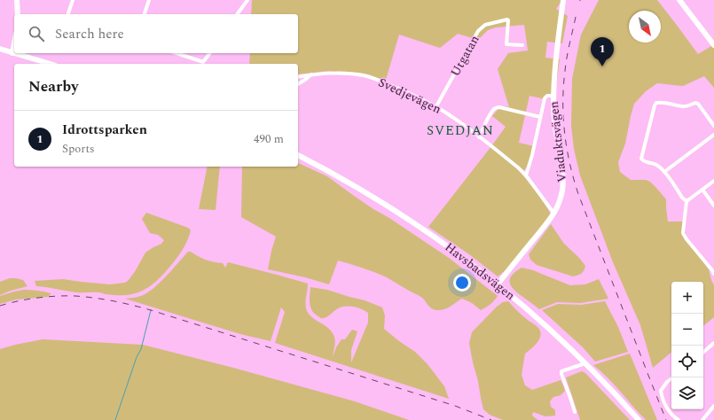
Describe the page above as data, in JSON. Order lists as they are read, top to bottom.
{
  "streets": {
    "main road": ["Viaduktsvägen", "Havsbadsvägen"],
    "street": ["Utgatan", "Svedjevägen"]
  },
  "crossings": [
    ["Utgatan", "Svedjevägen"],
    ["Svedjevägen", "Viaduktsvägen"],
    ["Viaduktsvägen", "Havsbadsvägen"]
  ],
  "districts": ["SVEDJAN"],
  "north": "bottom right",
  "page": {
    "search": "Search here",
    "pins": "1",
    "heading": "Nearby",
    "list": [
      {
        "mark": "1",
        "name": "Idrottsparken",
        "note": "Sports",
        "value": "490 m"
      }
    ],
    "map_buttons": ["+", "−"]
  }
}
